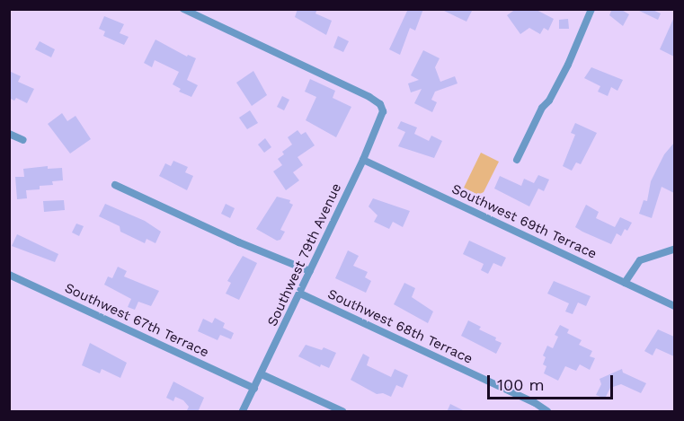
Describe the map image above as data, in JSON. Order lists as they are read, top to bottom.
{
  "streets": {
    "street": [
      "Southwest 69th Terrace",
      "Southwest 79th Avenue",
      "Southwest 67th Terrace",
      "Southwest 68th Terrace"
    ]
  },
  "crossings": [
    ["Southwest 69th Terrace", "Southwest 79th Avenue"],
    ["Southwest 79th Avenue", "Southwest 67th Terrace"],
    ["Southwest 79th Avenue", "Southwest 68th Terrace"]
  ],
  "scale_bar": "100 m"
}
